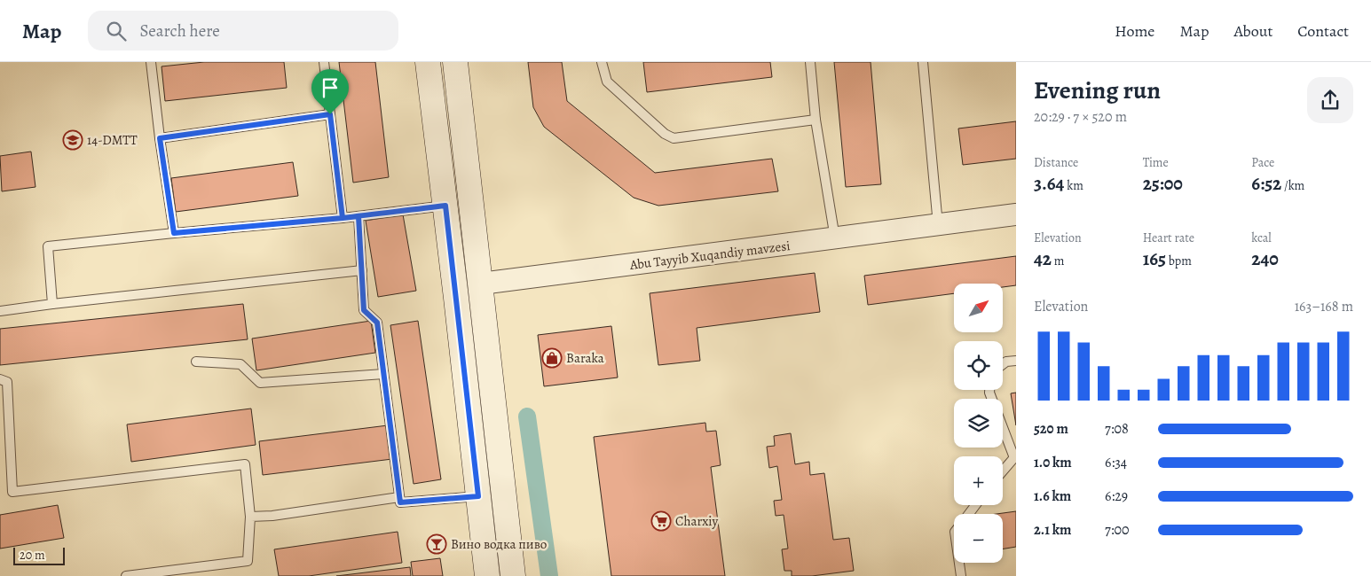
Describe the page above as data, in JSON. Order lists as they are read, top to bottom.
{
  "streets": {
    "street": ["Abu Tayyib Xuqandiy mavzesi"]
  },
  "places": {
    "school or university": ["14-DMTT"],
    "shop": ["Baraka"],
    "supermarket": ["Charxiy"],
    "bar": ["Вино водка пиво"]
  },
  "scale_bar": "20 m",
  "north": "top right",
  "page": {
    "header": "Map",
    "search": "Search here",
    "nav": [
      "Home",
      "Map",
      "About",
      "Contact"
    ],
    "heading": ["Evening run", "20:29 · 7 × 520 m"],
    "stats": [
      ["Distance", "3.64 km"],
      ["Time", "25:00"],
      ["Pace", "6:52 /km"],
      ["Elevation", "42 m"],
      ["Heart rate", "165 bpm"],
      ["kcal", "240"]
    ],
    "map_buttons": ["+", "−"],
    "chart": ["Elevation", "163–168 m"],
    "list": [
      {
        "name": "520 m",
        "note": "7:08"
      },
      {
        "name": "1.0 km",
        "note": "6:34"
      },
      {
        "name": "1.6 km",
        "note": "6:29"
      },
      {
        "name": "2.1 km",
        "note": "7:00"
      }
    ],
    "scale": "20 m"
  }
}
